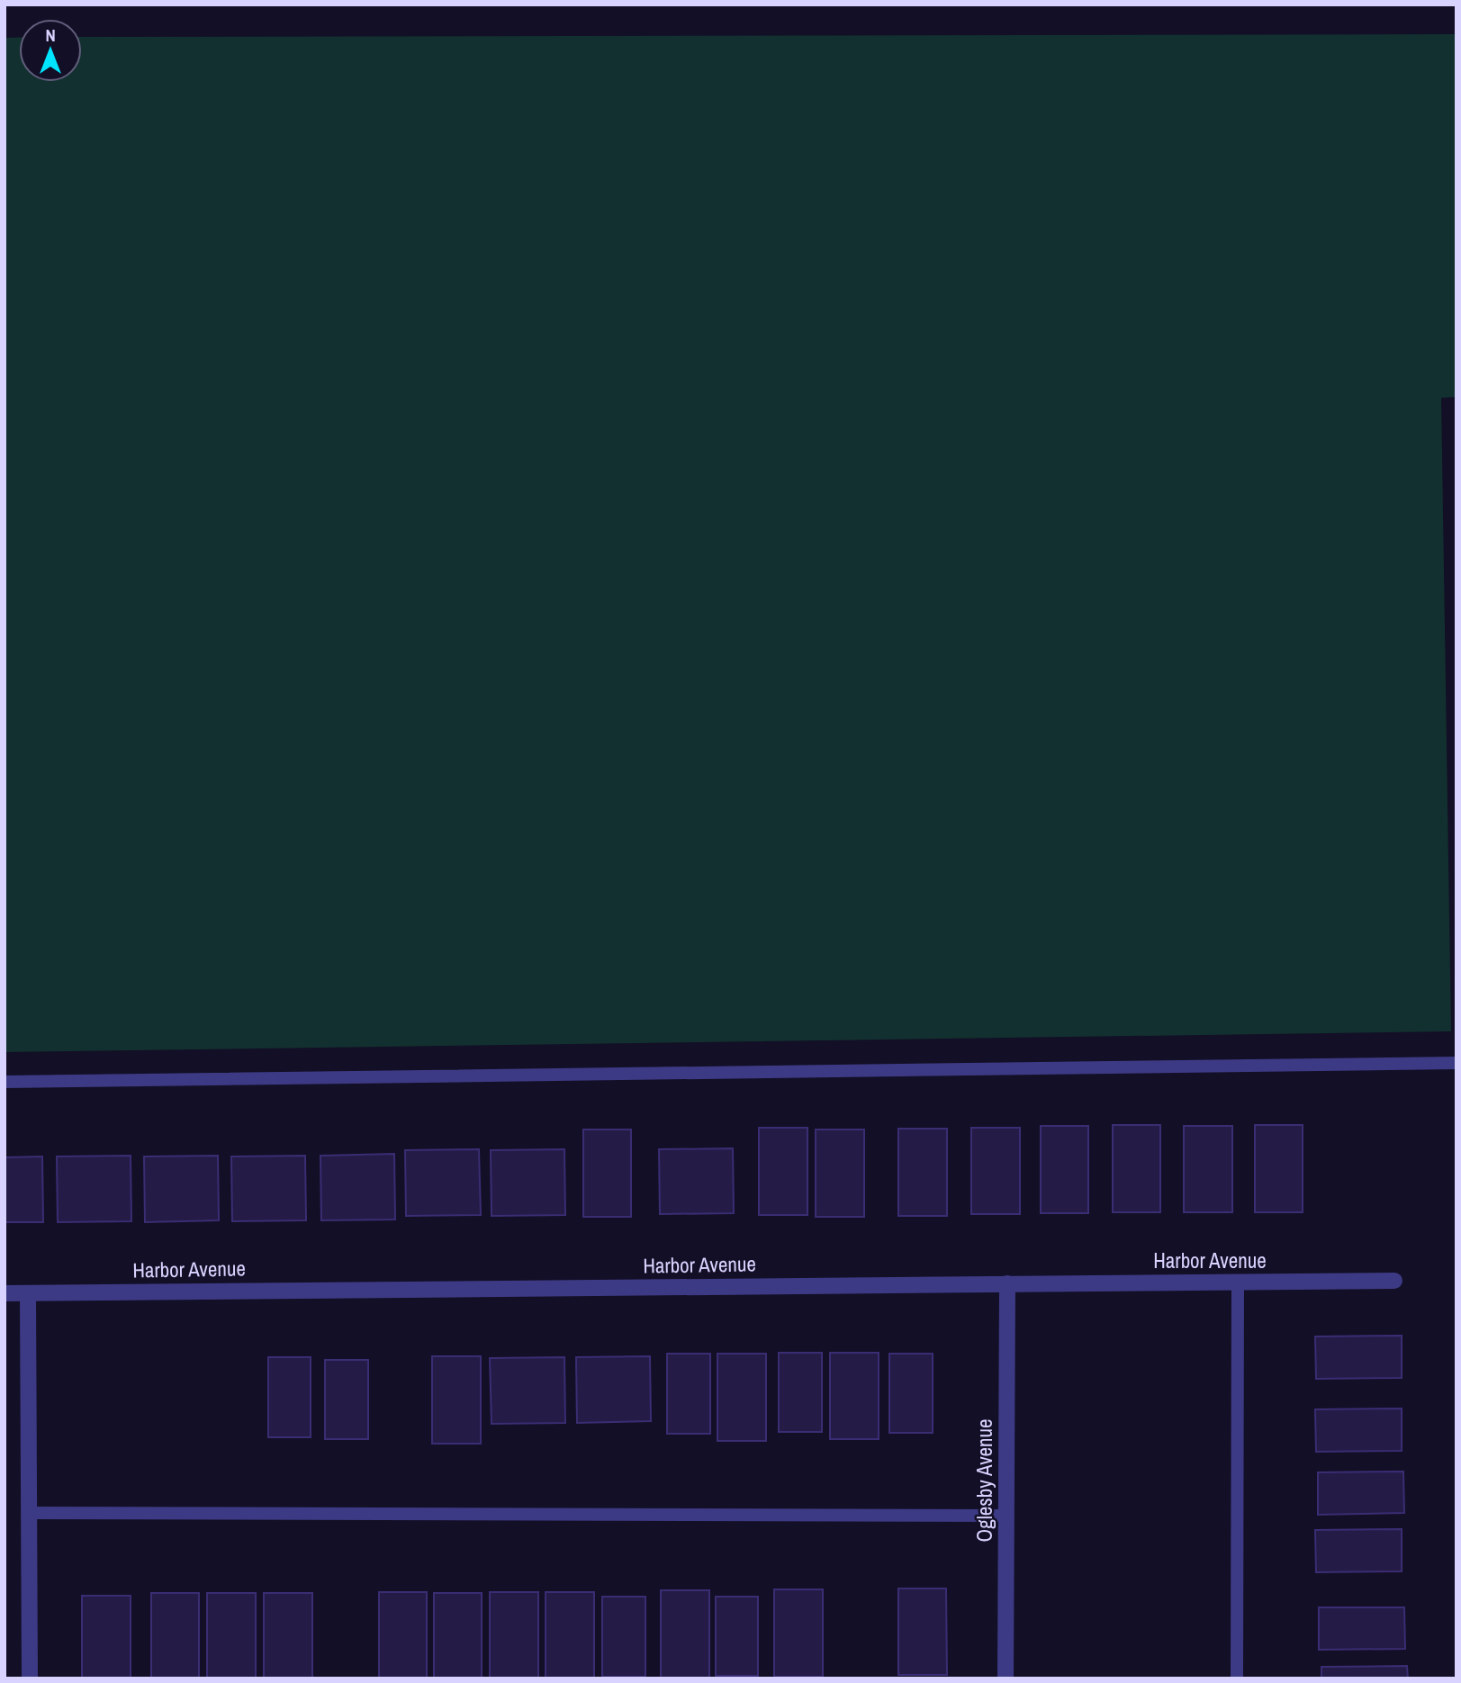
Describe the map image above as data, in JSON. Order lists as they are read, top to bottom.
{
  "streets": {
    "street": ["Harbor Avenue", "Oglesby Avenue"]
  },
  "crossings": [
    ["Harbor Avenue", "Oglesby Avenue"]
  ],
  "north": "top"
}
